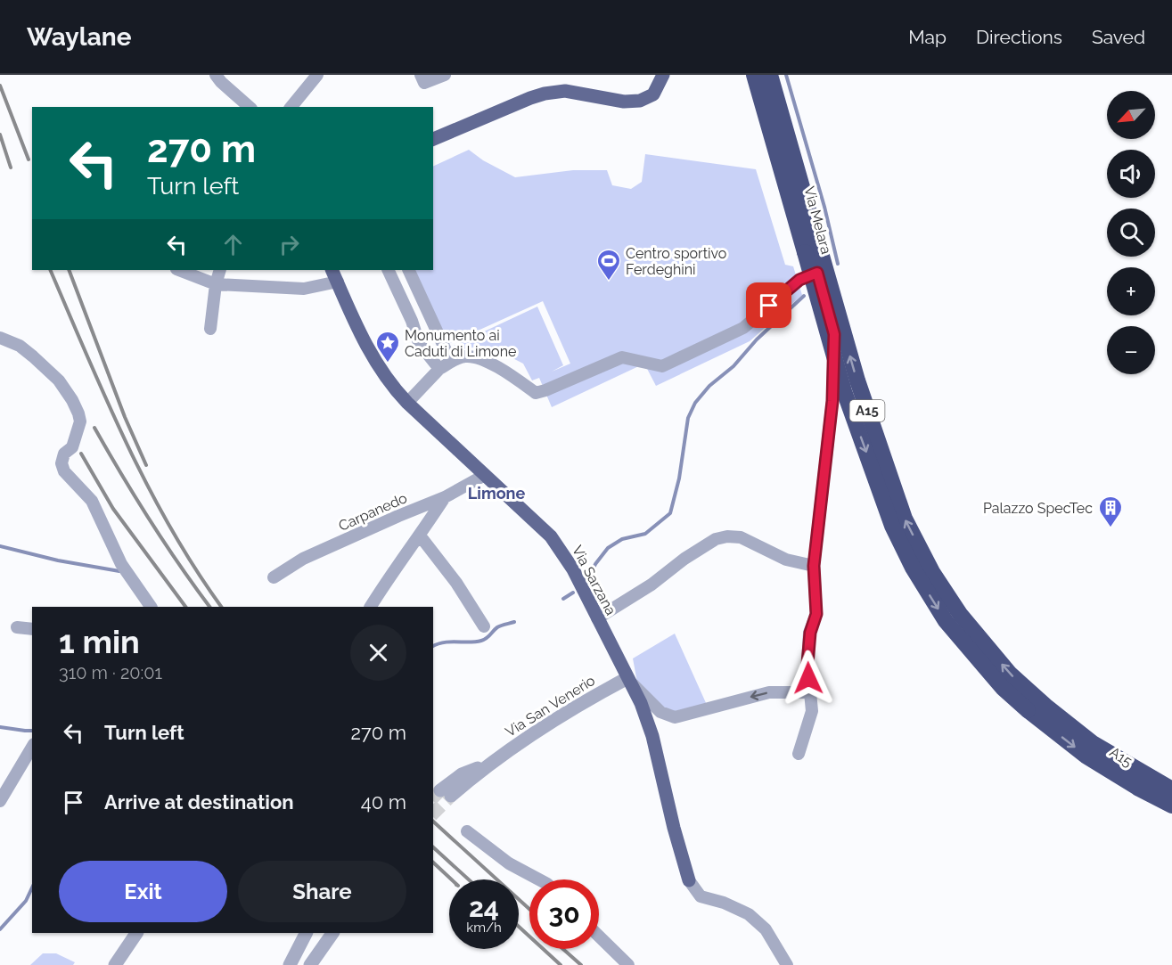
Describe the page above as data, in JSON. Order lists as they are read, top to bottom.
{
  "streets": {
    "highway": ["A15"],
    "main road": ["Via Sarzana"],
    "street": ["Via Melara", "Carpanedo", "Via San Venerio"]
  },
  "crossings": [
    ["Carpanedo", "Via Sarzana"],
    ["Via Sarzana", "Via San Venerio"]
  ],
  "districts": ["Limone"],
  "places": {
    "sports": ["Centro sportivo Ferdeghini"],
    "place": ["Monumento ai Caduti di Limone"],
    "building": ["Palazzo SpecTec"]
  },
  "north": "bottom left",
  "page": {
    "header": "Waylane",
    "nav": ["Map", "Directions", "Saved"],
    "map_buttons": ["+", "−"],
    "turn": ["270 m", "Turn left"],
    "heading": ["1 min", "310 m · 20:01"],
    "list": [
      {
        "name": "Turn left",
        "value": "270 m"
      },
      {
        "name": "Arrive at destination",
        "value": "40 m"
      }
    ],
    "buttons": ["Exit", "Share"],
    "speed": "24 km/h",
    "limit": "30"
  }
}
